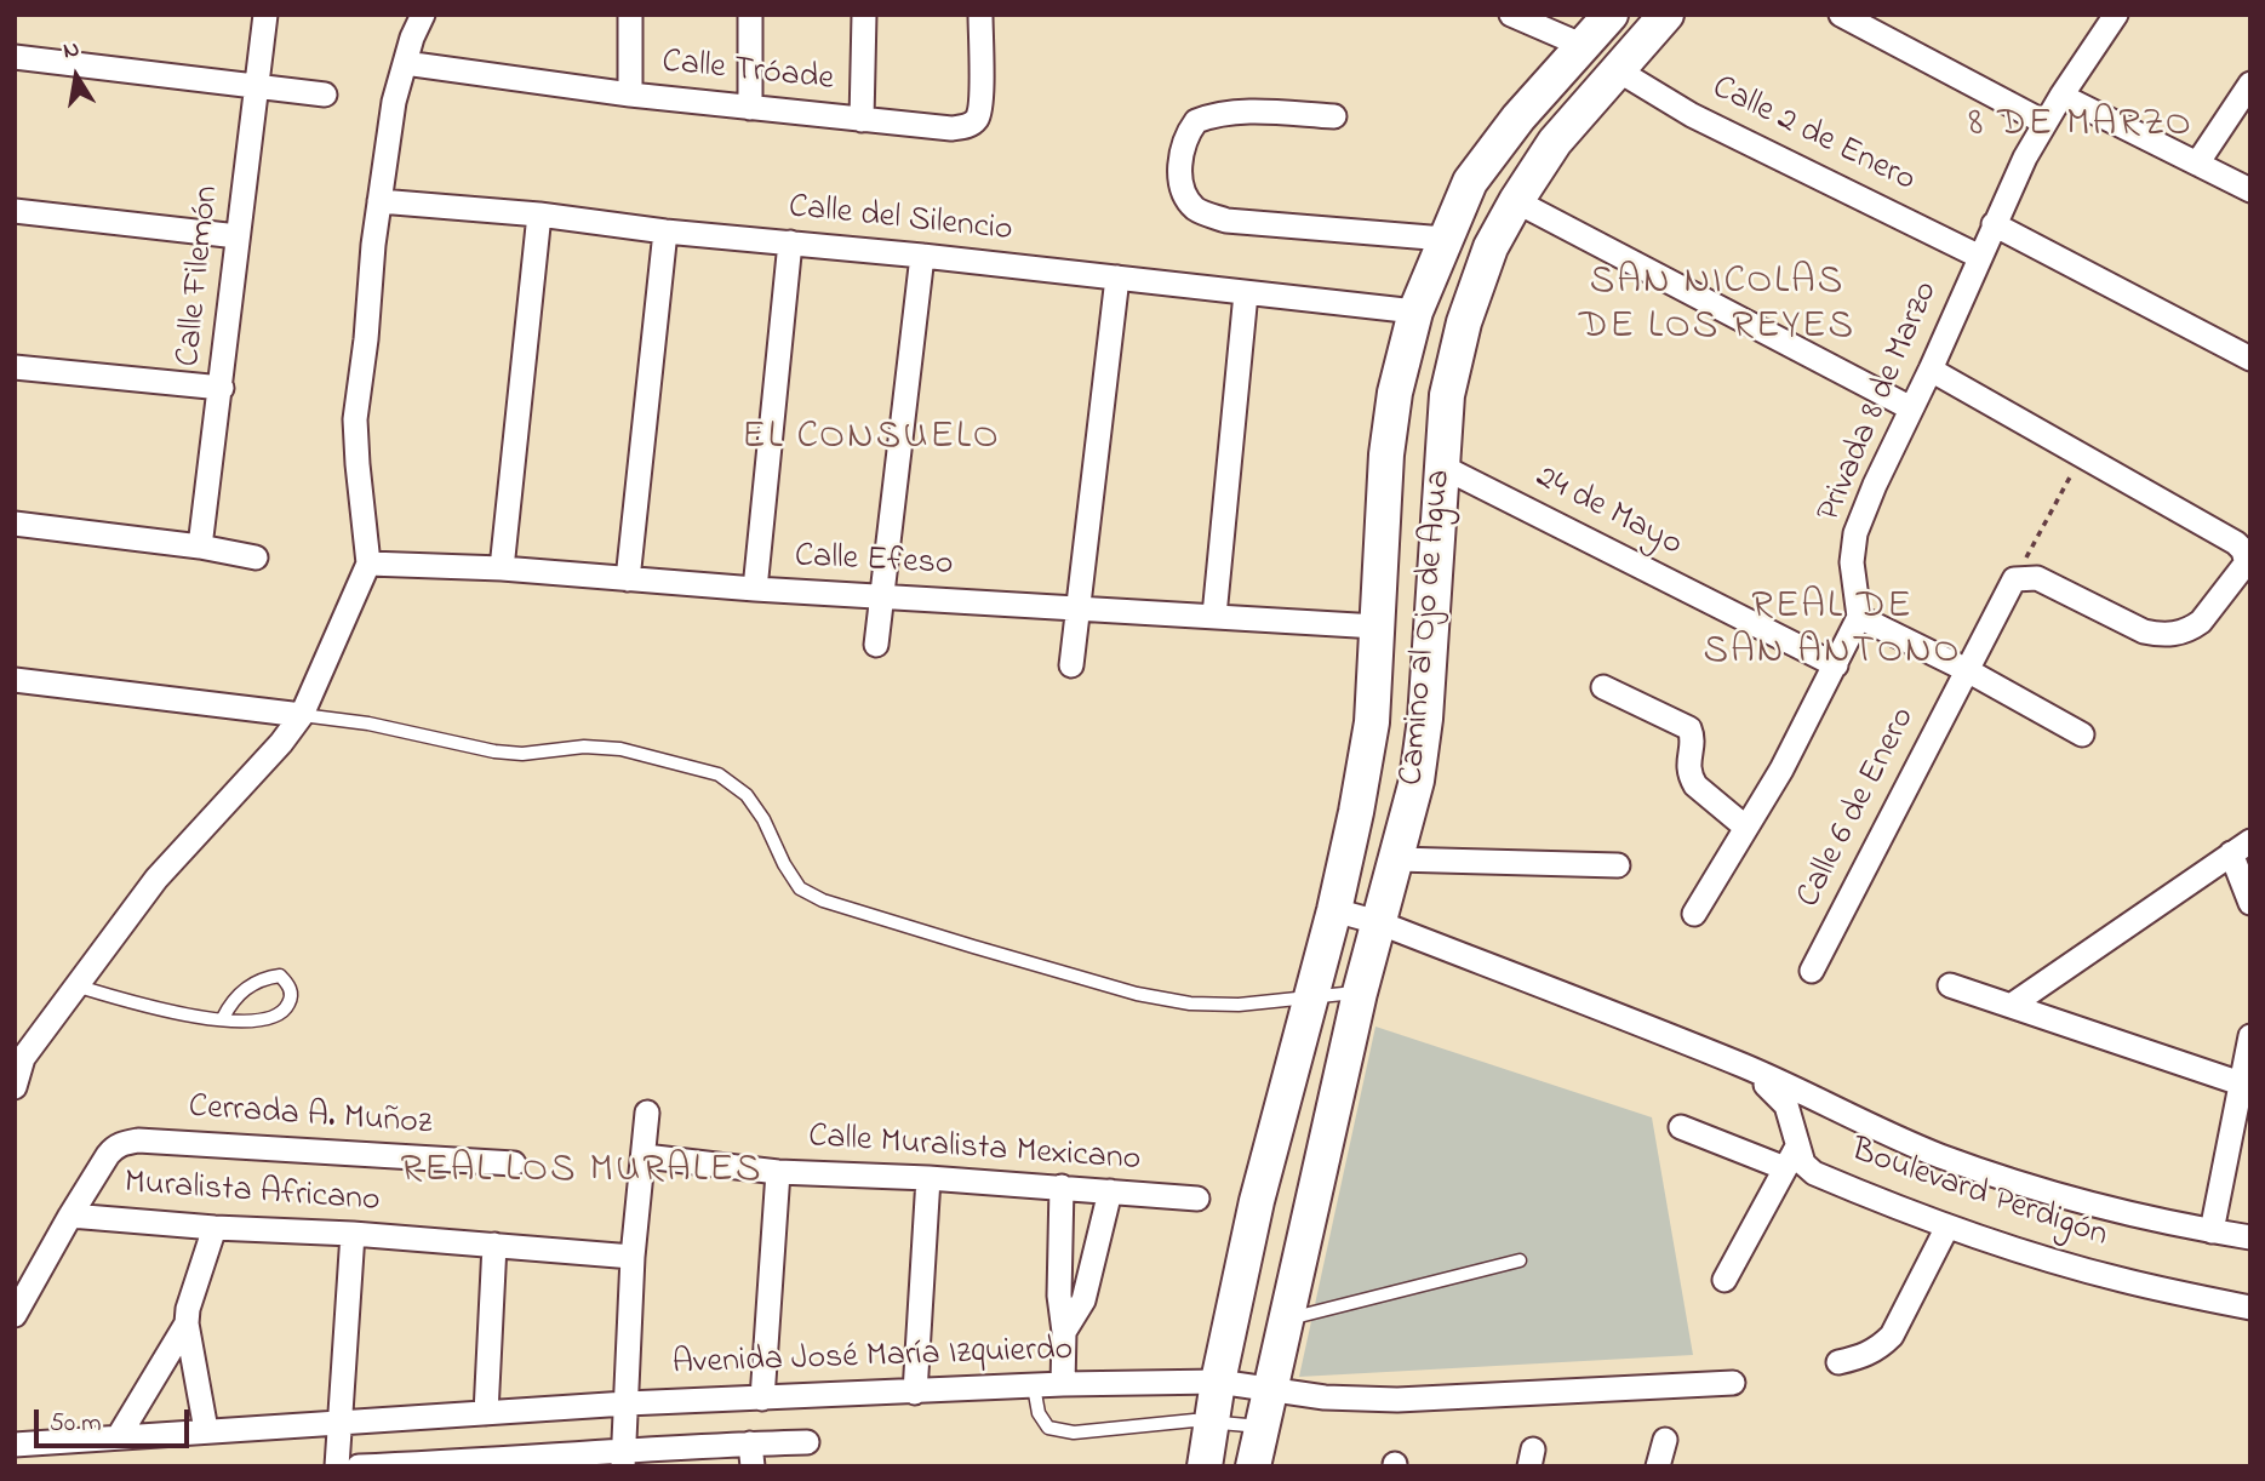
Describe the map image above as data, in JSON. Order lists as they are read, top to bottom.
{
  "streets": {
    "street": [
      "Calle Tróade",
      "Calle 2 de Enero",
      "Calle del Silencio",
      "Calle Filemón",
      "Privada 8 de Marzo",
      "24 de Mayo",
      "Calle Efeso",
      "Camino al Ojo de Agua",
      "Calle 6 de Enero",
      "Cerrada A. Muñoz",
      "Calle Muralista Mexicano",
      "Muralista Africano",
      "Boulevard Perdigón",
      "Avenida José María Izquierdo"
    ]
  },
  "crossings": [
    ["Calle 2 de Enero", "Privada 8 de Marzo"],
    ["Calle 2 de Enero", "Camino al Ojo de Agua"],
    ["Calle del Silencio", "Camino al Ojo de Agua"],
    ["24 de Mayo", "Camino al Ojo de Agua"],
    ["Calle Efeso", "Camino al Ojo de Agua"],
    ["Camino al Ojo de Agua", "Boulevard Perdigón"],
    ["Camino al Ojo de Agua", "Avenida José María Izquierdo"],
    ["Cerrada A. Muñoz", "Muralista Africano"]
  ],
  "districts": [
    "8 DE MARZO",
    "SAN NICOLAS DE LOS REYES",
    "EL CONSUELO",
    "REAL DE SAN ANTONO",
    "REAL LOS MURALES"
  ],
  "scale_bar": "50 m",
  "north": "top"
}
